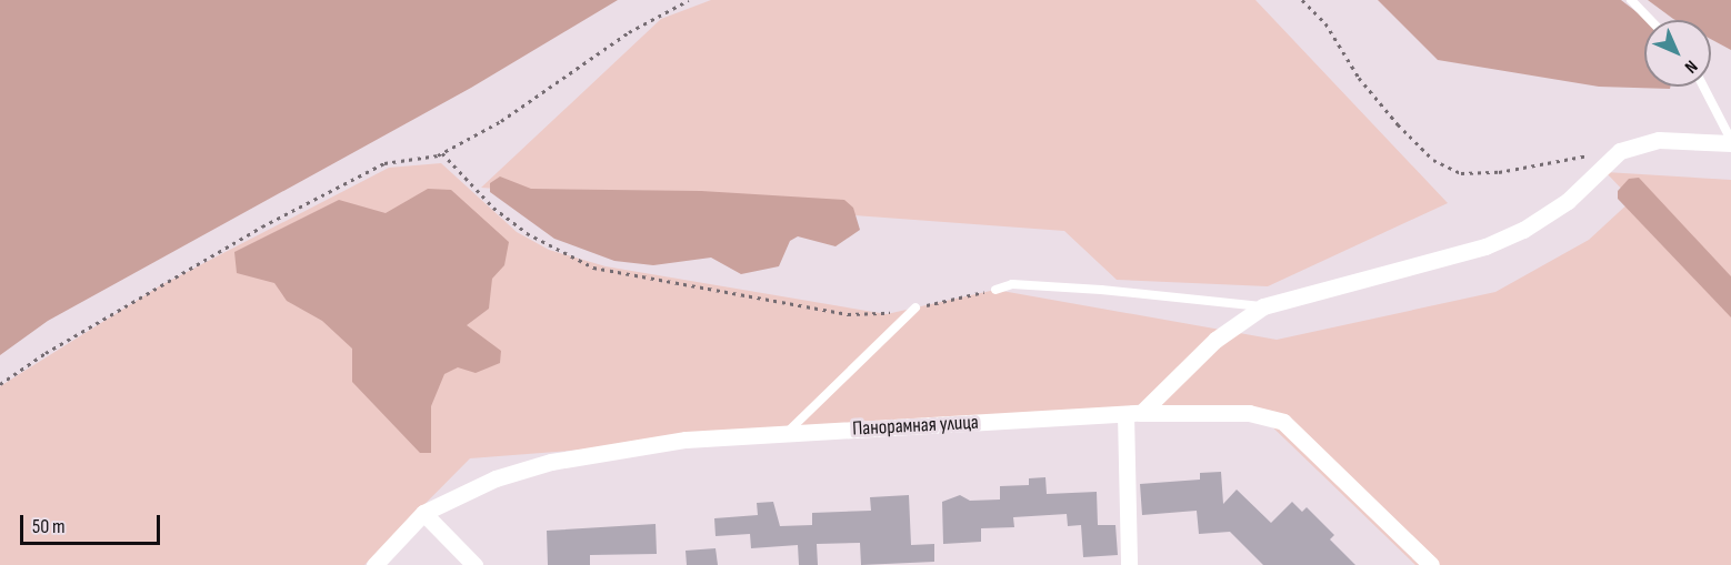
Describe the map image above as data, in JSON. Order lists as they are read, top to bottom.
{
  "streets": {
    "street": ["Панорамная улица"]
  },
  "scale_bar": "50 m",
  "north": "bottom right"
}
